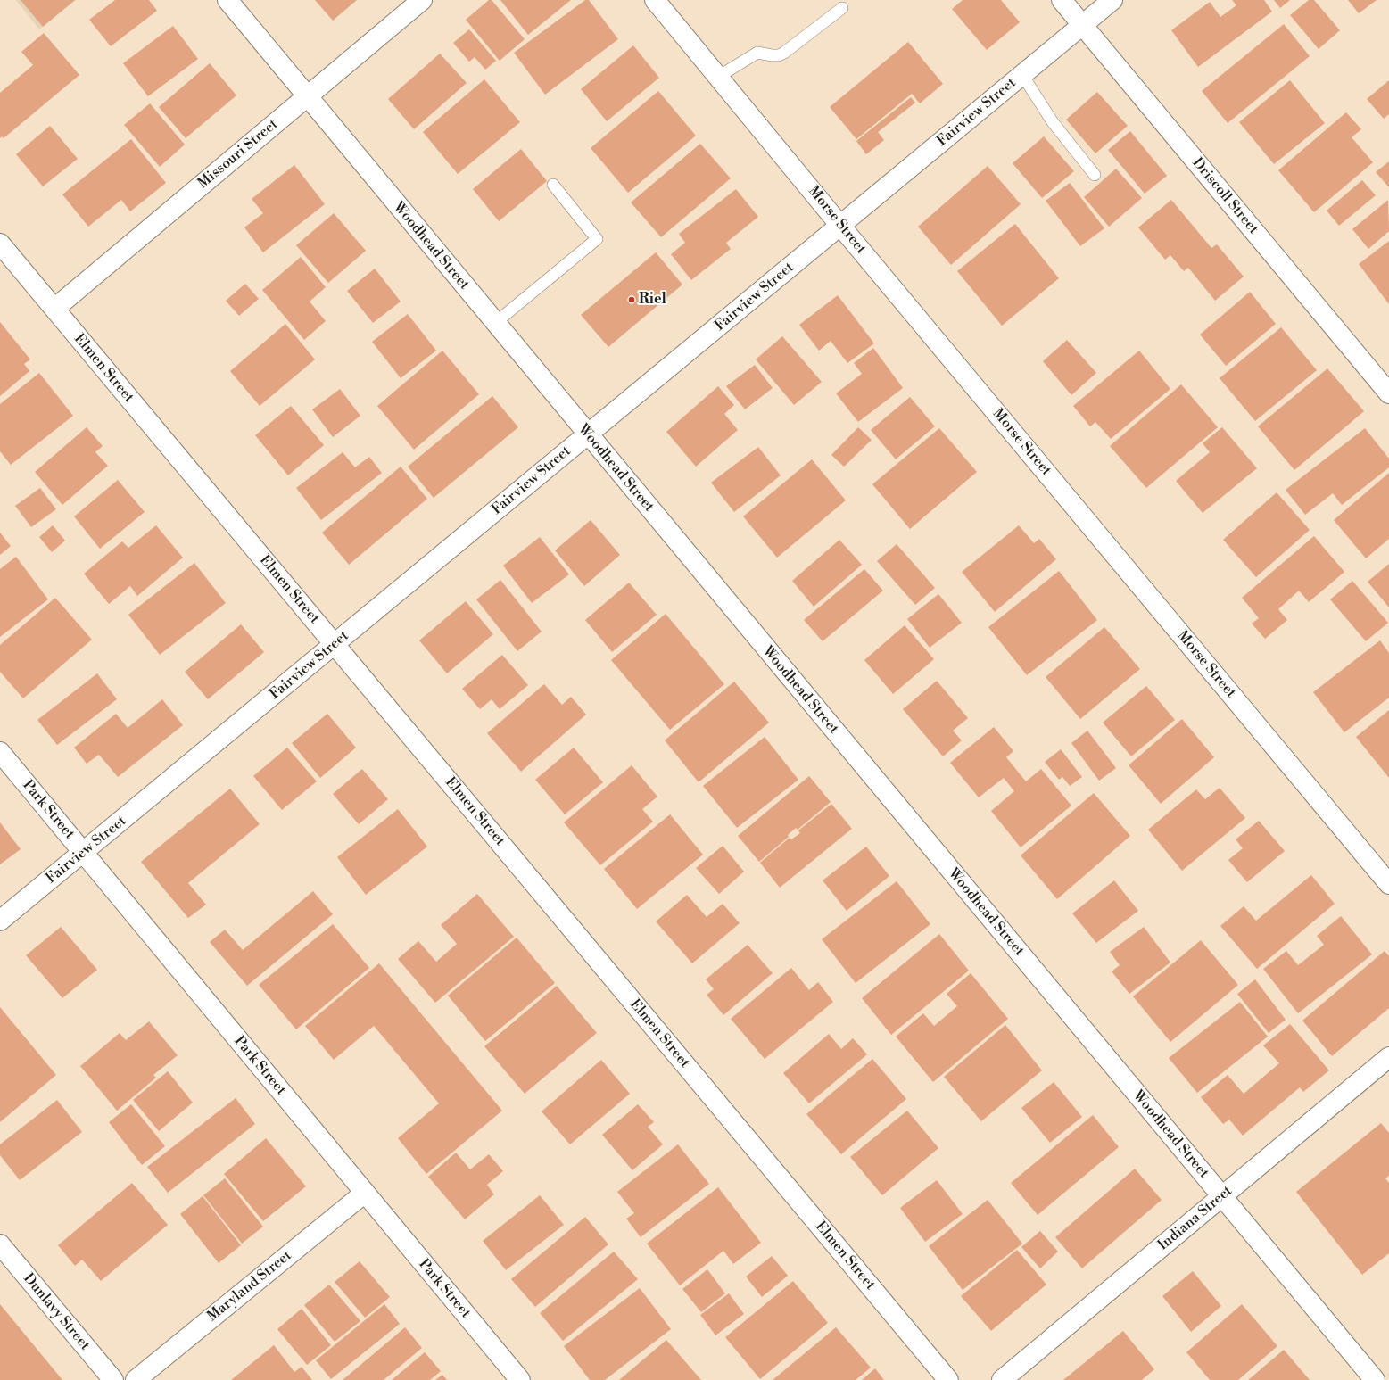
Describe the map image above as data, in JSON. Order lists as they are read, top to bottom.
{
  "streets": {
    "street": [
      "Fairview Street",
      "Missouri Street",
      "Driscoll Street",
      "Morse Street",
      "Woodhead Street",
      "Elmen Street",
      "Park Street",
      "Indiana Street",
      "Maryland Street",
      "Dunlavy Street"
    ]
  },
  "crossings": [
    ["Fairview Street", "Driscoll Street"],
    ["Fairview Street", "Morse Street"],
    ["Fairview Street", "Woodhead Street"],
    ["Fairview Street", "Elmen Street"],
    ["Fairview Street", "Park Street"],
    ["Missouri Street", "Woodhead Street"],
    ["Missouri Street", "Elmen Street"],
    ["Woodhead Street", "Indiana Street"],
    ["Park Street", "Maryland Street"]
  ],
  "places": ["Riel"]
}
